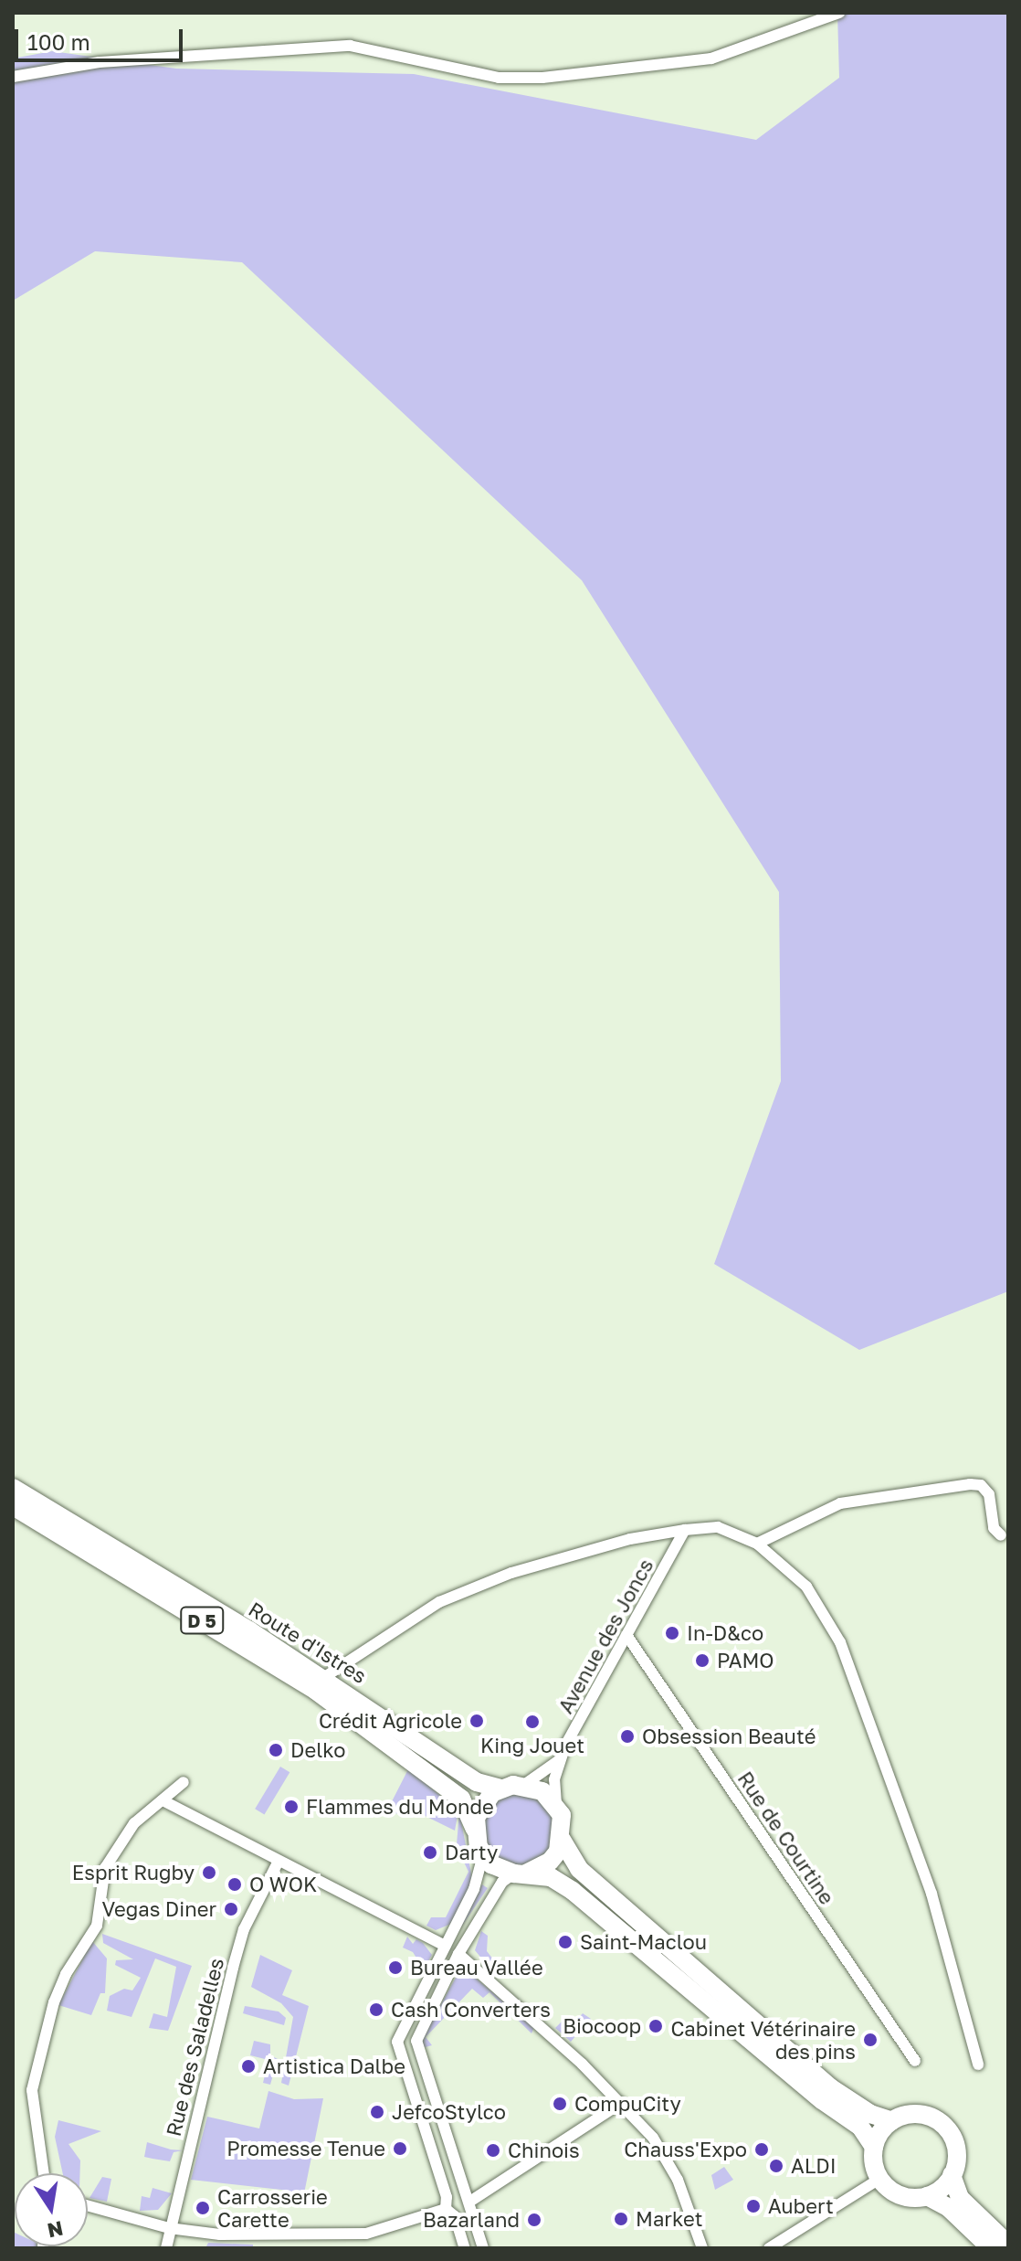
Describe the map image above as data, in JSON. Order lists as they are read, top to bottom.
{
  "streets": {
    "main road": ["D 5", "Route d'Istres"],
    "street": ["Avenue des Joncs", "Rue de Courtine", "Rue des Saladelles"]
  },
  "crossings": [
    ["Avenue des Joncs", "Route d'Istres"],
    ["Avenue des Joncs", "Rue de Courtine"]
  ],
  "places": [
    "In-D&co",
    "PAMO",
    "Crédit Agricole",
    "King Jouet",
    "Obsession Beauté",
    "Delko",
    "Flammes du Monde",
    "Darty",
    "Esprit Rugby",
    "O WOK",
    "Vegas Diner",
    "Saint-Maclou",
    "Bureau Vallée",
    "Cash Converters",
    "Biocoop",
    "Cabinet Vétérinaire des pins",
    "Artistica Dalbe",
    "CompuCity",
    "JefcoStylco",
    "Promesse Tenue",
    "Chauss'Expo",
    "Chinois",
    "ALDI",
    "Aubert",
    "Carrosserie Carette",
    "Market",
    "Bazarland"
  ],
  "scale_bar": "100 m",
  "north": "bottom"
}
